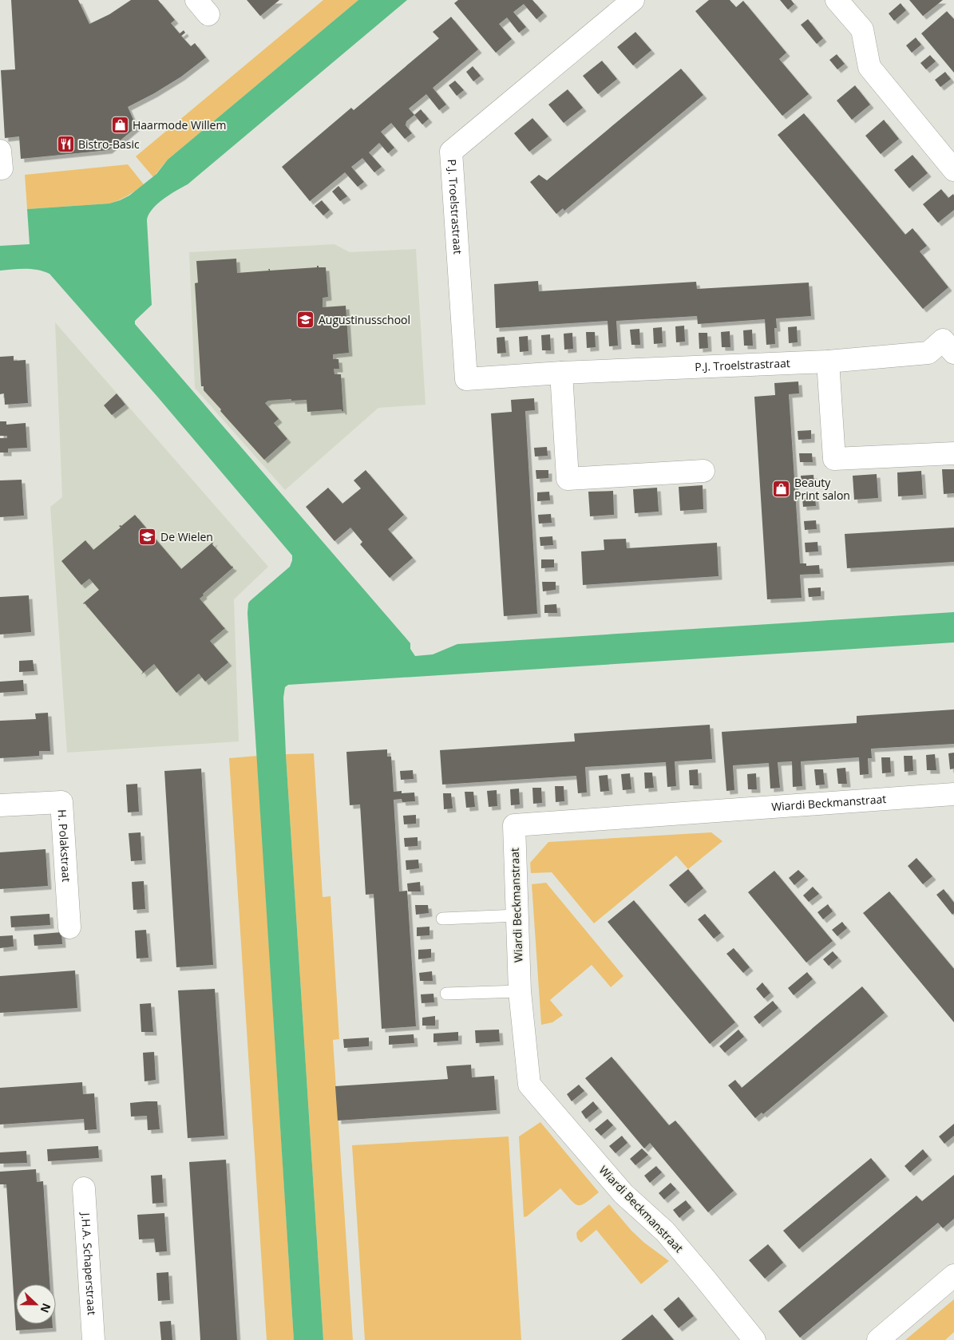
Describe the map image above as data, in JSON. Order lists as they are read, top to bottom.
{
  "streets": {
    "street": [
      "P.J. Troelstrastraat",
      "Wiardi Beckmanstraat",
      "H. Polakstraat",
      "J.H.A. Schaperstraat"
    ]
  },
  "places": {
    "shop": ["Haarmode Willem", "Beauty Print salon"],
    "restaurant": ["Bistro-Basic"],
    "school or university": ["Augustinusschool", "De Wielen"]
  },
  "north": "right"
}
